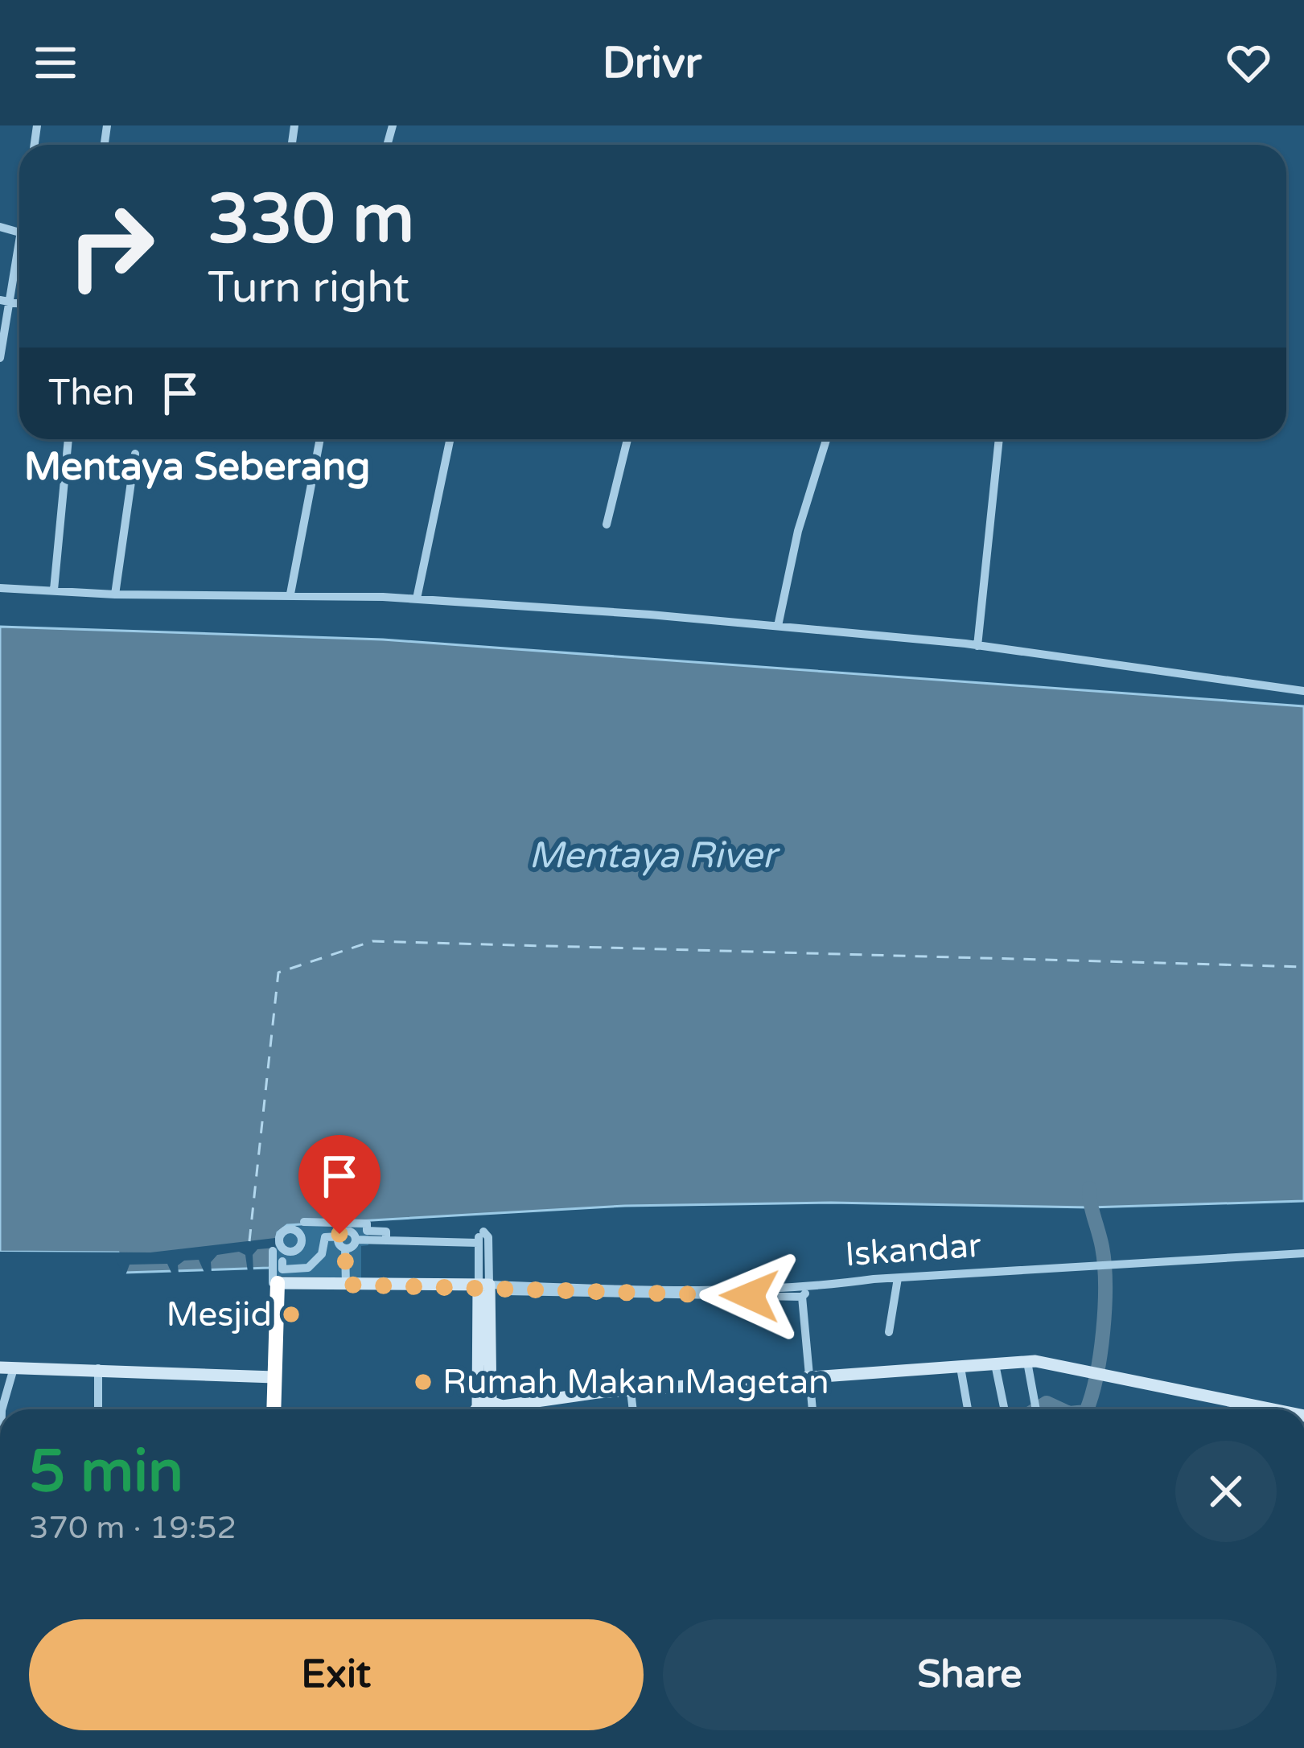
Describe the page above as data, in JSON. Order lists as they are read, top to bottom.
{
  "streets": {
    "street": ["Iskandar"]
  },
  "districts": ["Mentaya Seberang"],
  "water": ["Mentaya River"],
  "places": ["Mesjid", "Rumah Makan Magetan"],
  "page": {
    "header": "Drivr",
    "turn": ["330 m", "Turn right"],
    "then": "Then",
    "heading": ["5 min", "370 m · 19:52"],
    "buttons": ["Exit", "Share"]
  }
}
